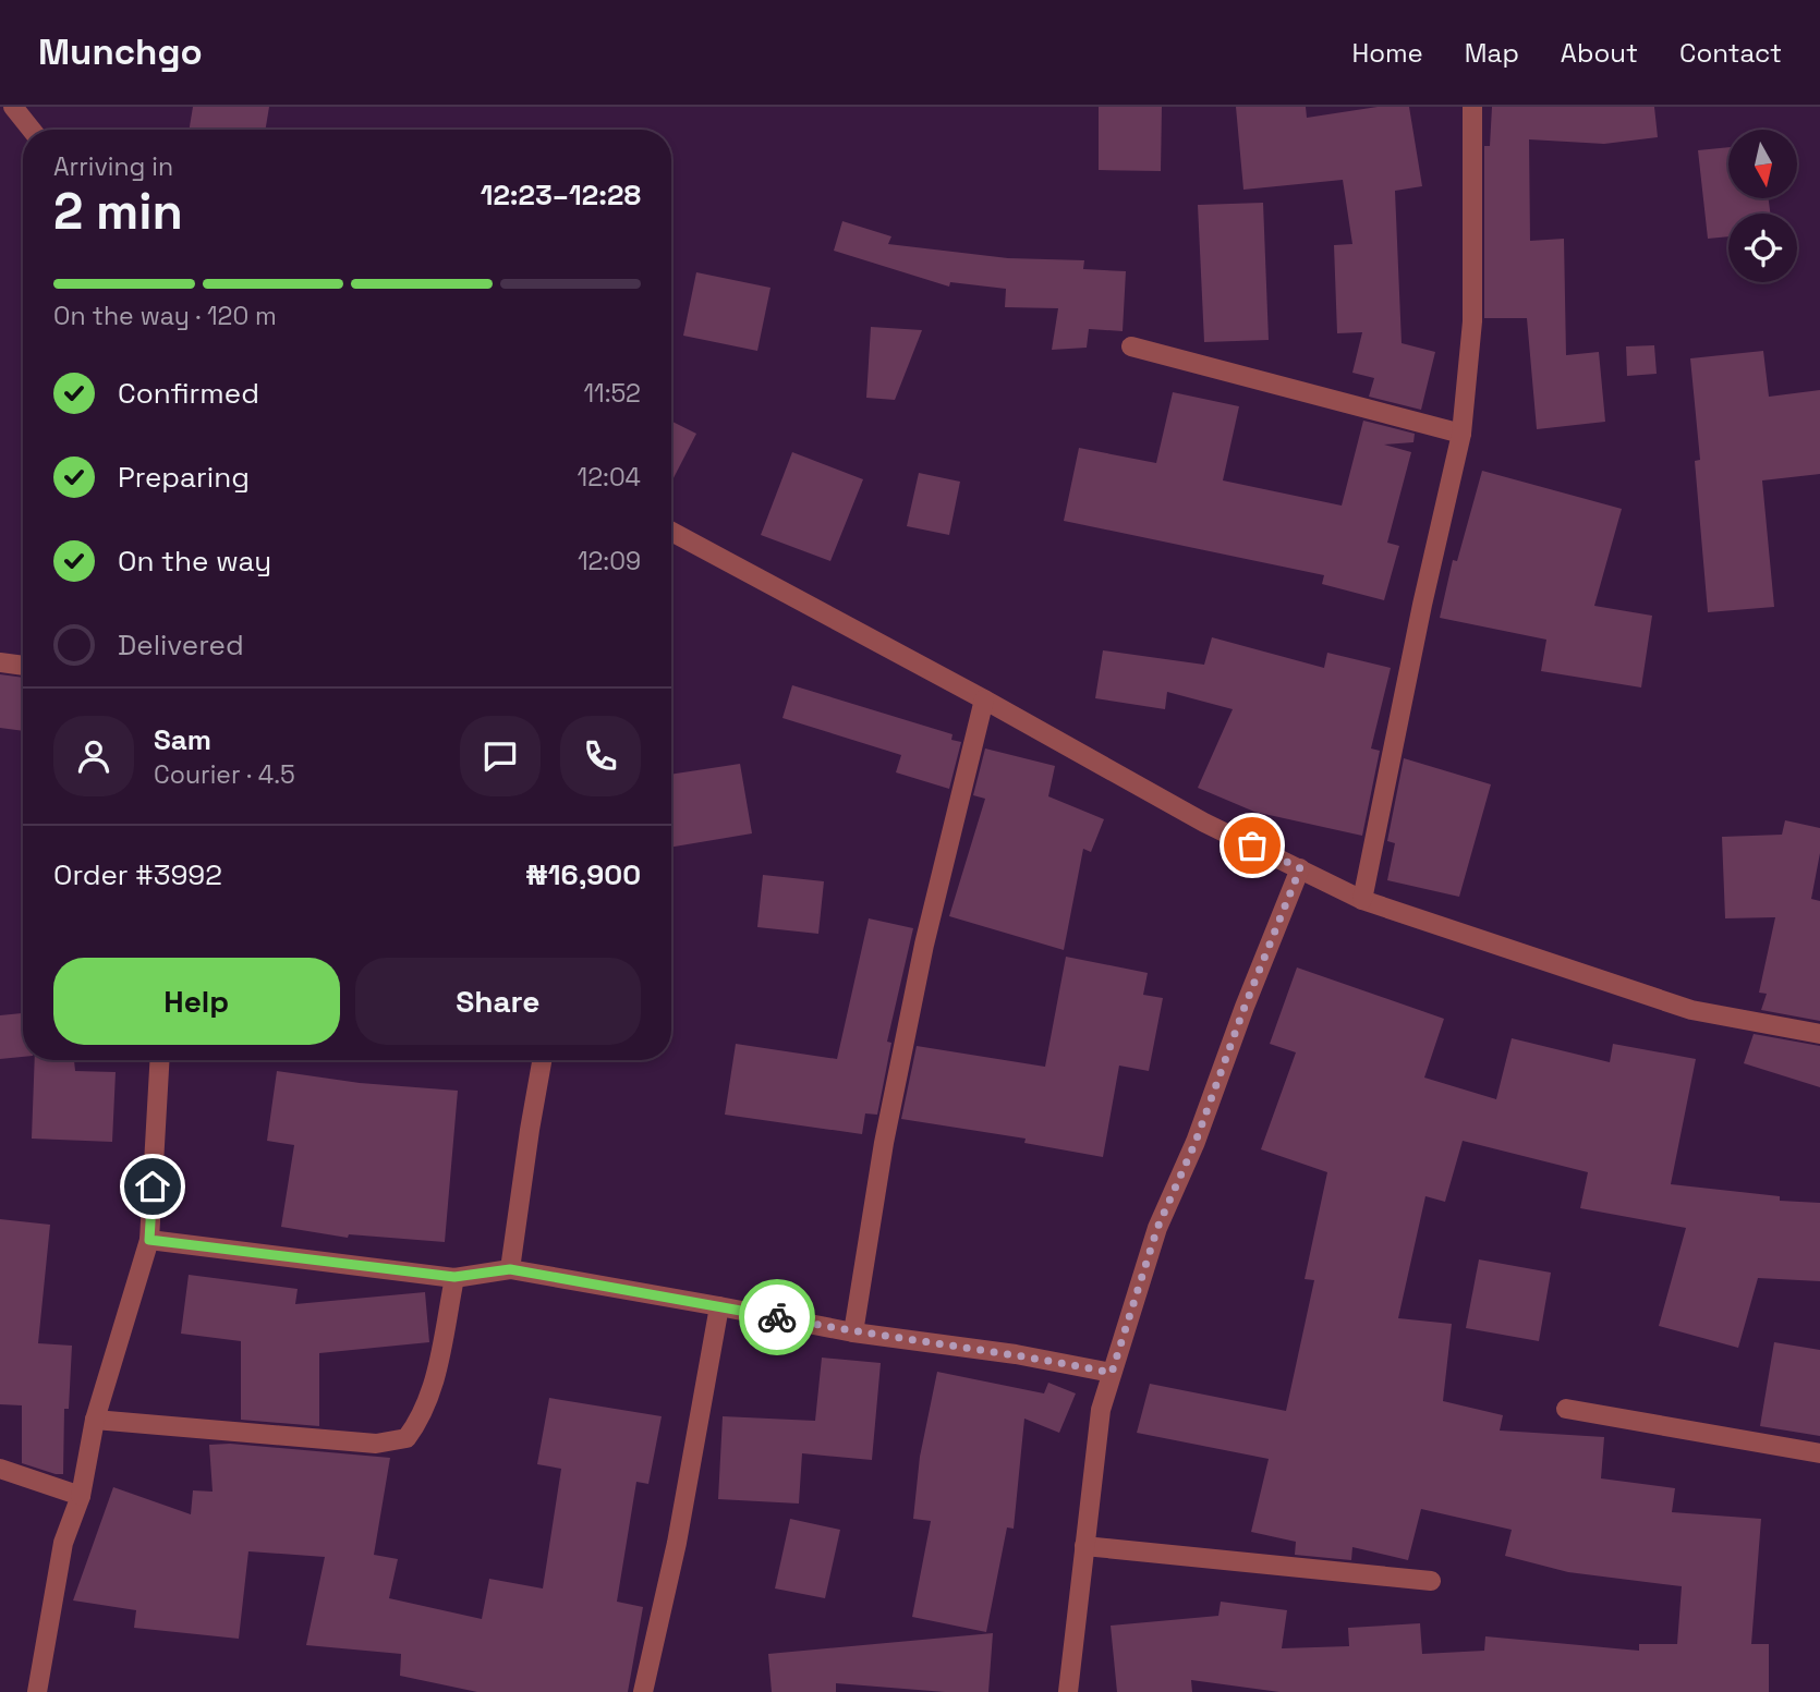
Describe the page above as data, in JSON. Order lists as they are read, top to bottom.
{
  "north": "bottom",
  "page": {
    "header": "Munchgo",
    "nav": [
      "Home",
      "Map",
      "About",
      "Contact"
    ],
    "heading": ["2 min", "Arriving in", "12:23–12:28"],
    "panel": [
      "Sam",
      "Courier · 4.5",
      "Order #3992",
      "₦16,900"
    ],
    "bar": "On the way · 120 m",
    "list": [
      ["Confirmed", "11:52"],
      ["Preparing", "12:04"],
      ["On the way", "12:09"],
      "Delivered"
    ],
    "buttons": ["Help", "Share"]
  }
}
